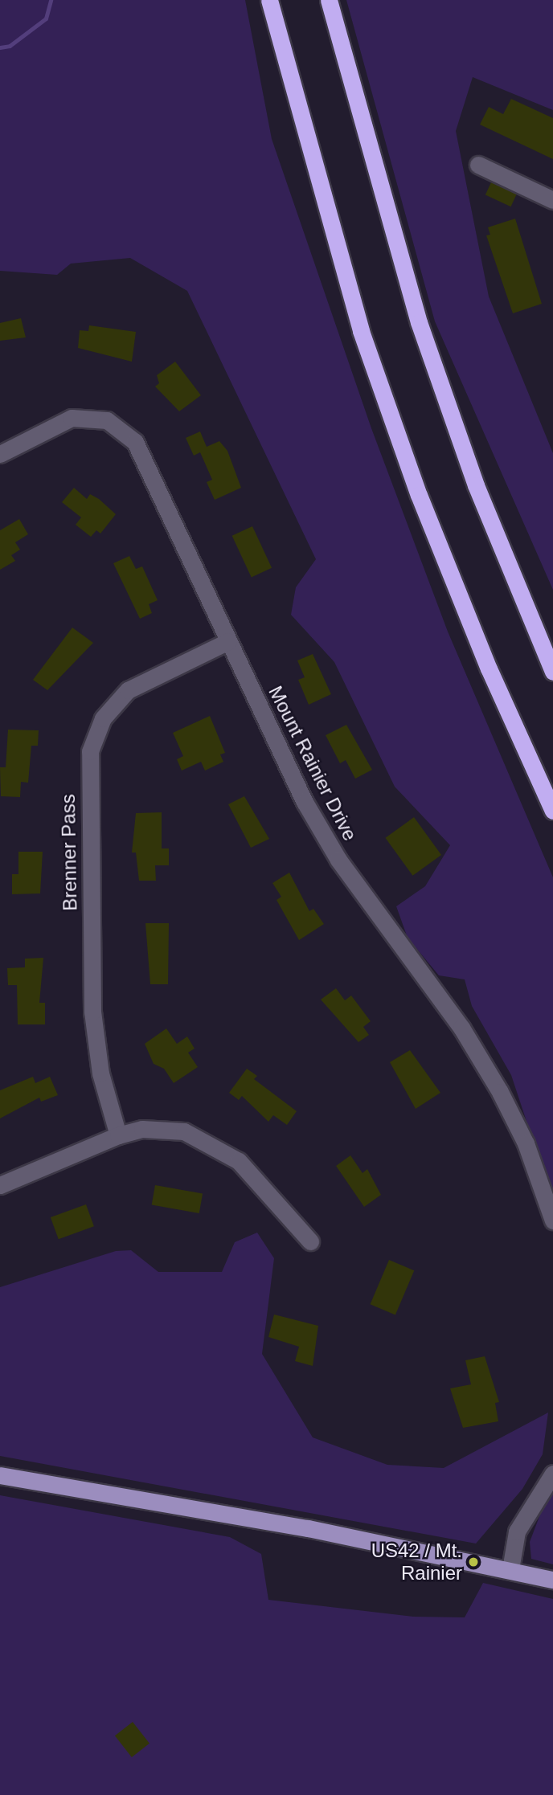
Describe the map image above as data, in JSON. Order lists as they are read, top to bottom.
{
  "streets": {
    "street": ["Mount Rainier Drive", "Brenner Pass"]
  },
  "crossings": [
    ["Mount Rainier Drive", "Brenner Pass"]
  ],
  "places": ["US42 / Mt. Rainier"]
}
